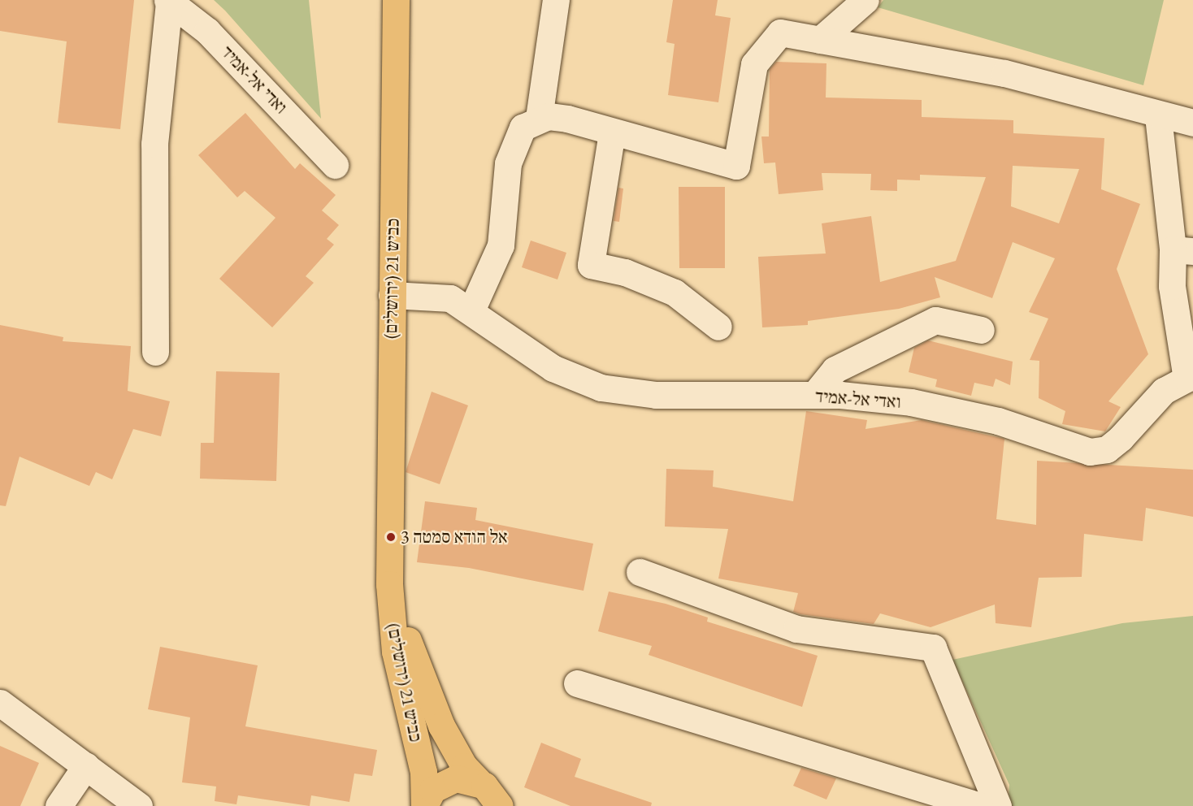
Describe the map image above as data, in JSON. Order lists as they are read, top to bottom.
{
  "streets": {
    "main road": ["כביש 21 (ירושלים)"],
    "street": ["ואדי אל-אמיד"]
  },
  "crossings": [
    ["ואדי אל-אמיד", "כביש 21 (ירושלים)"]
  ],
  "places": ["אל הודא סמטה 3"]
}
